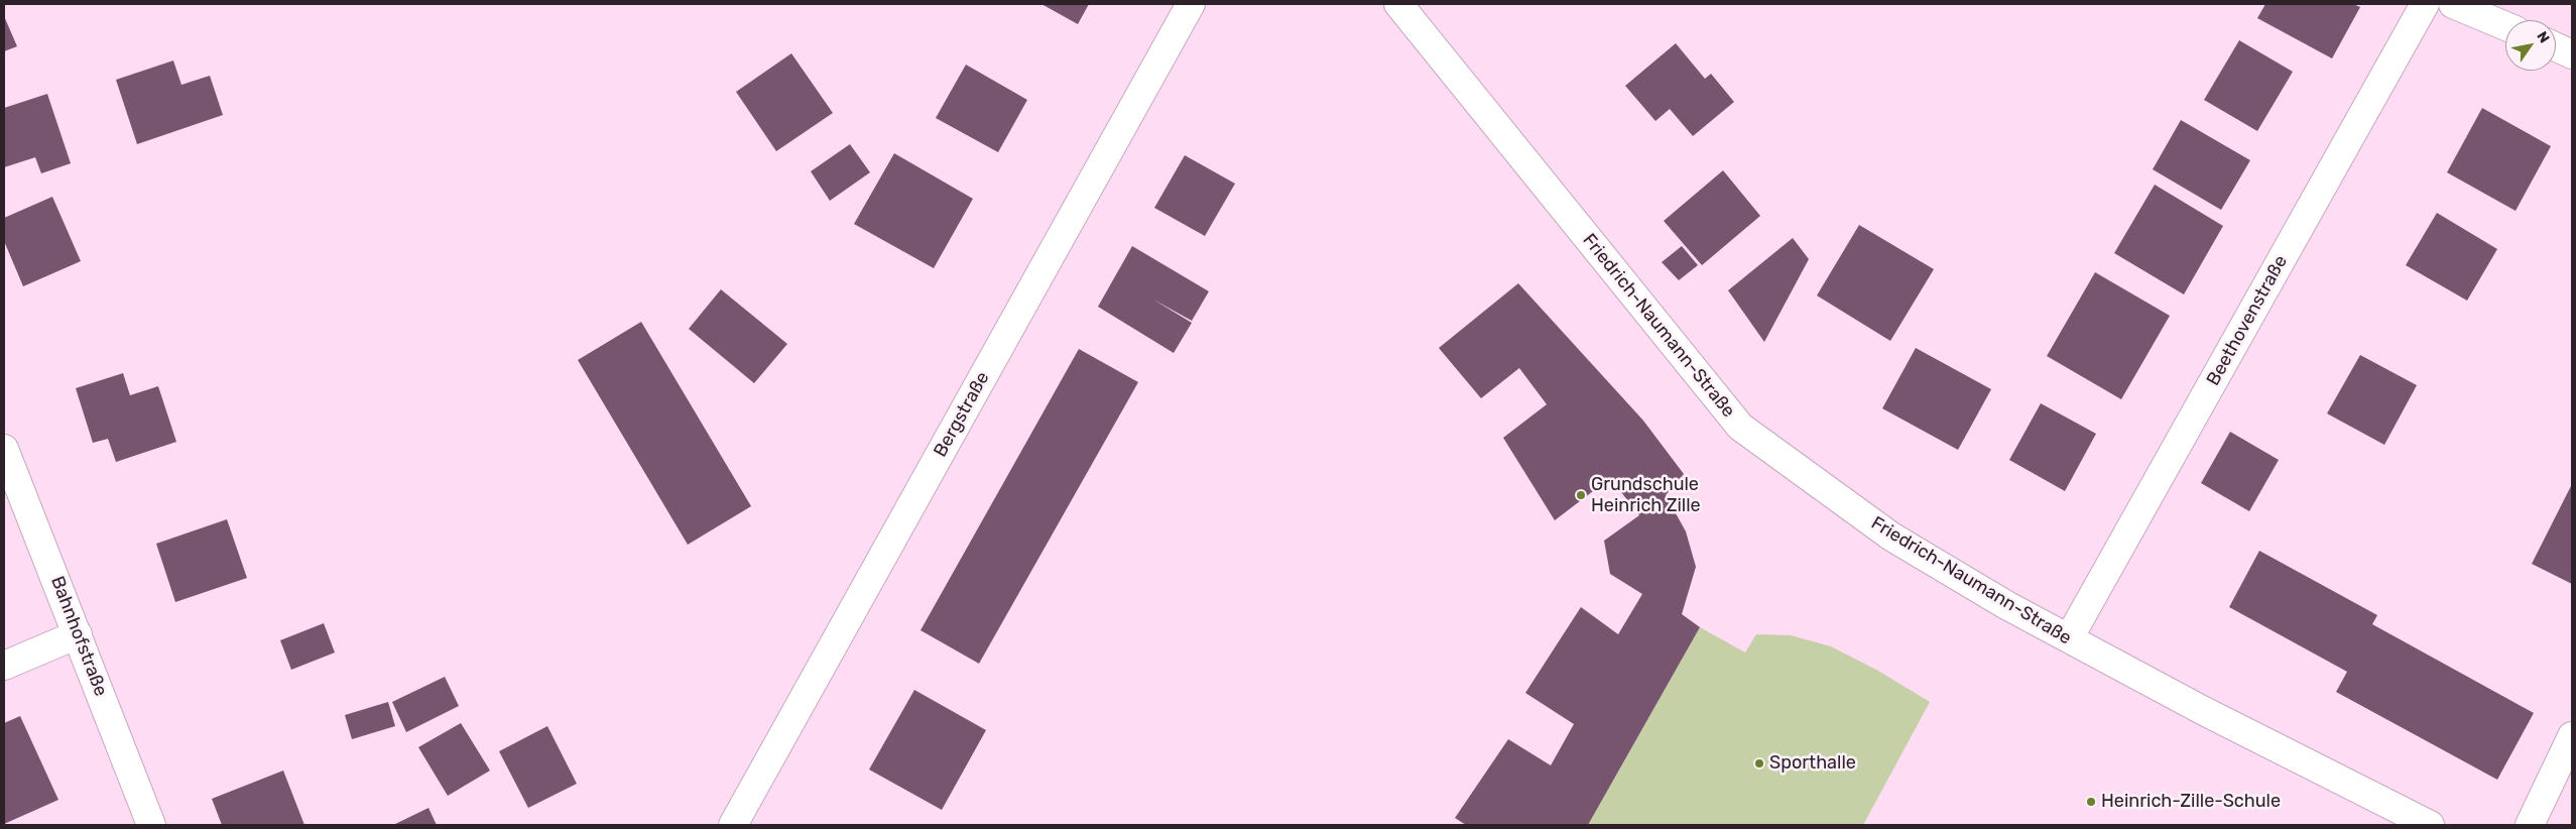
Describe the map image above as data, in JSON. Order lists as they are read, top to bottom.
{
  "streets": {
    "street": [
      "Beethovenstraße",
      "Friedrich-Naumann-Straße",
      "Bergstraße",
      "Bahnhofstraße"
    ]
  },
  "crossings": [
    ["Beethovenstraße", "Friedrich-Naumann-Straße"]
  ],
  "places": ["Grundschule Heinrich Zille", "Sporthalle", "Heinrich-Zille-Schule"],
  "north": "top right"
}
